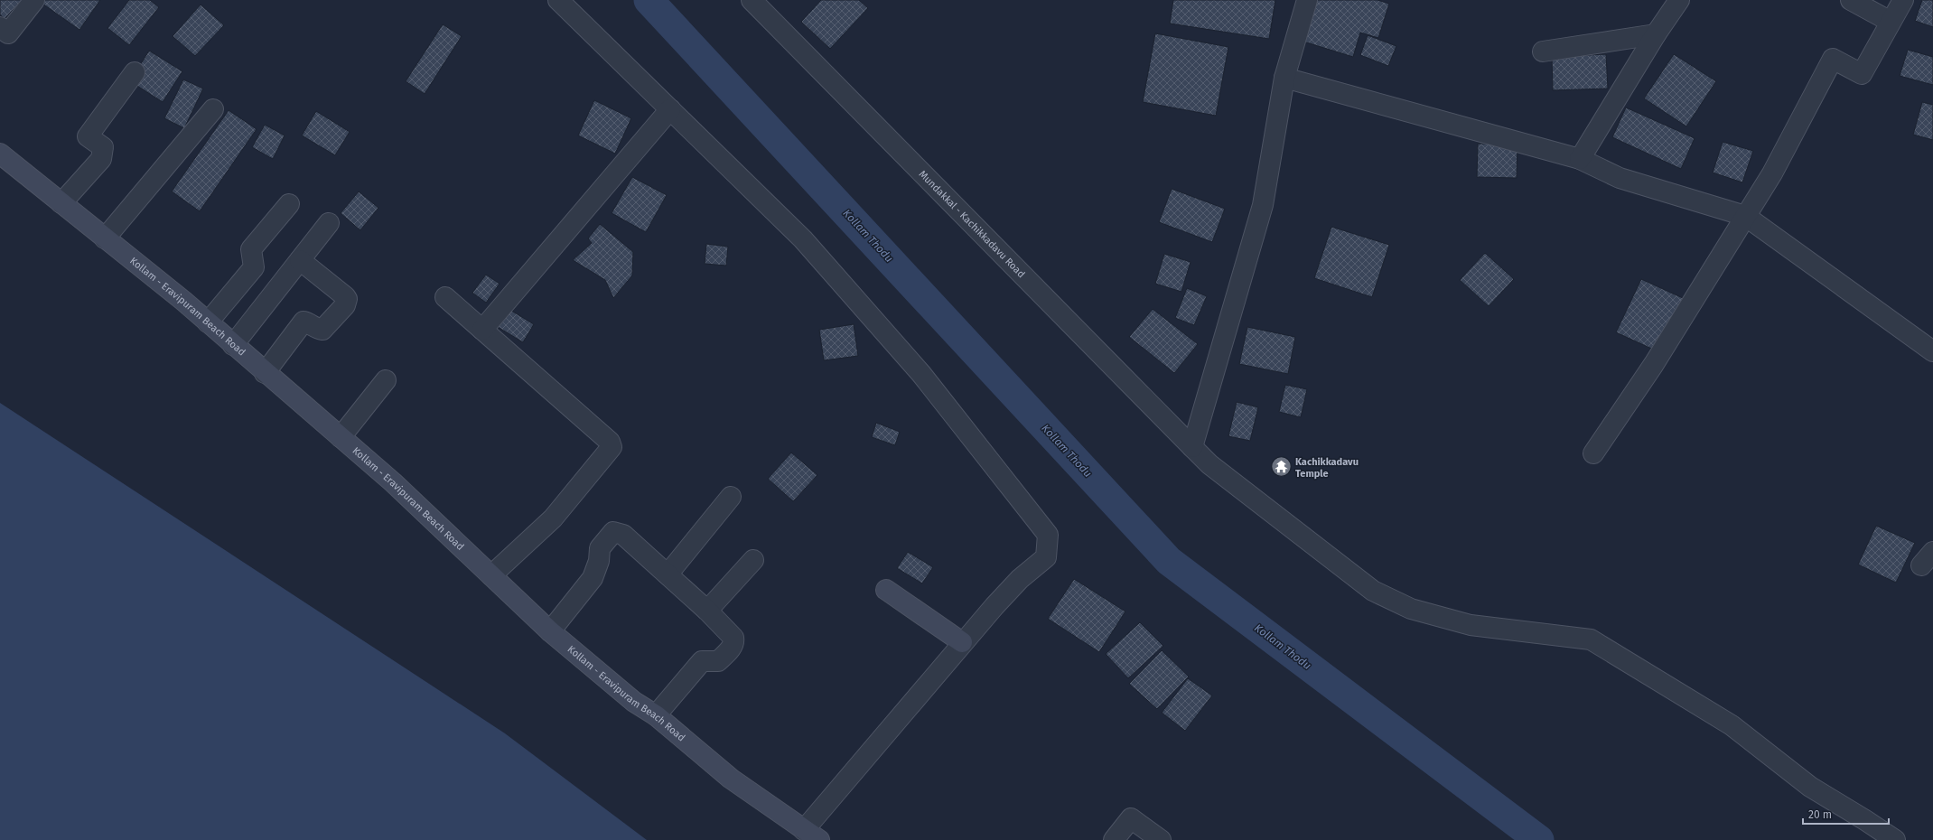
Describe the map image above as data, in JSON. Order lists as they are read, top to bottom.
{
  "streets": {
    "main road": ["Kollam - Eravipuram Beach Road"],
    "street": ["Mundakkal - Kachikkadavu Road"]
  },
  "water": ["Kollam Thodu"],
  "places": {
    "temple": ["Kachikkadavu Temple"]
  },
  "scale_bar": "20 m"
}
